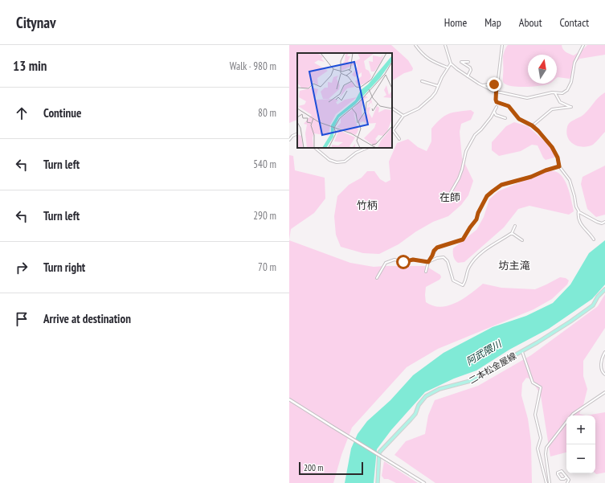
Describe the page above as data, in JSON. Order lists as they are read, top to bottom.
{
  "streets": {
    "main road": ["二本松金屋線"]
  },
  "districts": ["在師", "竹柄", "坊主滝"],
  "water": ["阿武隈川"],
  "scale_bar": "200 m",
  "north": "top",
  "page": {
    "header": "Citynav",
    "nav": [
      "Home",
      "Map",
      "About",
      "Contact"
    ],
    "heading": ["13 min", "Walk · 980 m"],
    "list": [
      ["Continue", "80 m"],
      ["Turn left", "540 m"],
      ["Turn left", "290 m"],
      ["Turn right", "70 m"],
      "Arrive at destination"
    ],
    "map_buttons": ["+", "−"],
    "scale": "200 m"
  }
}
